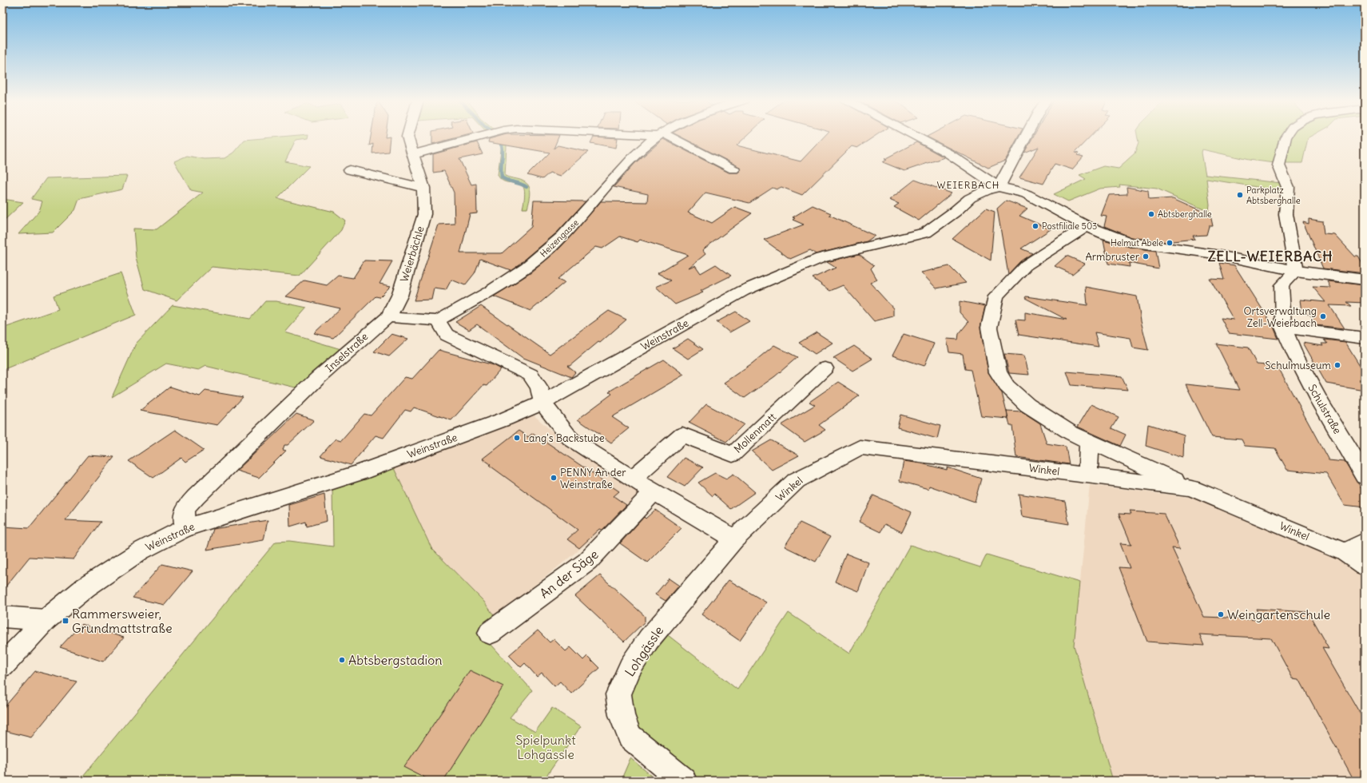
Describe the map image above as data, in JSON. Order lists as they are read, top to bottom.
{
  "streets": {
    "street": [
      "Heizengasse",
      "Weierbächle",
      "Weinstraße",
      "Inselstraße",
      "Schulstraße",
      "Mollenmatt",
      "Winkel",
      "An der Säge",
      "Lohgässle"
    ]
  },
  "crossings": [
    ["Weierbächle", "Inselstraße"],
    ["Weinstraße", "Inselstraße"],
    ["Weinstraße", "Schulstraße"],
    ["Weinstraße", "Winkel"],
    ["Winkel", "Lohgässle"]
  ],
  "districts": ["WEIERBACH", "ZELL-WEIERBACH"],
  "parks": ["Spielpunkt Lohgässle"],
  "places": {
    "other": [
      "Parkplatz Abtsberghalle",
      "Abtsberghalle",
      "Postfiliale 503",
      "Helmut Abele",
      "Armbruster",
      "Ortsverwaltung Zell-Weierbach",
      "Schulmuseum",
      "Lang's Backstube",
      "PENNY An der Weinstraße",
      "Weingartenschule",
      "Abtsbergstadion"
    ],
    "transit": ["Rammersweier, Grundmattstraße"]
  }
}
